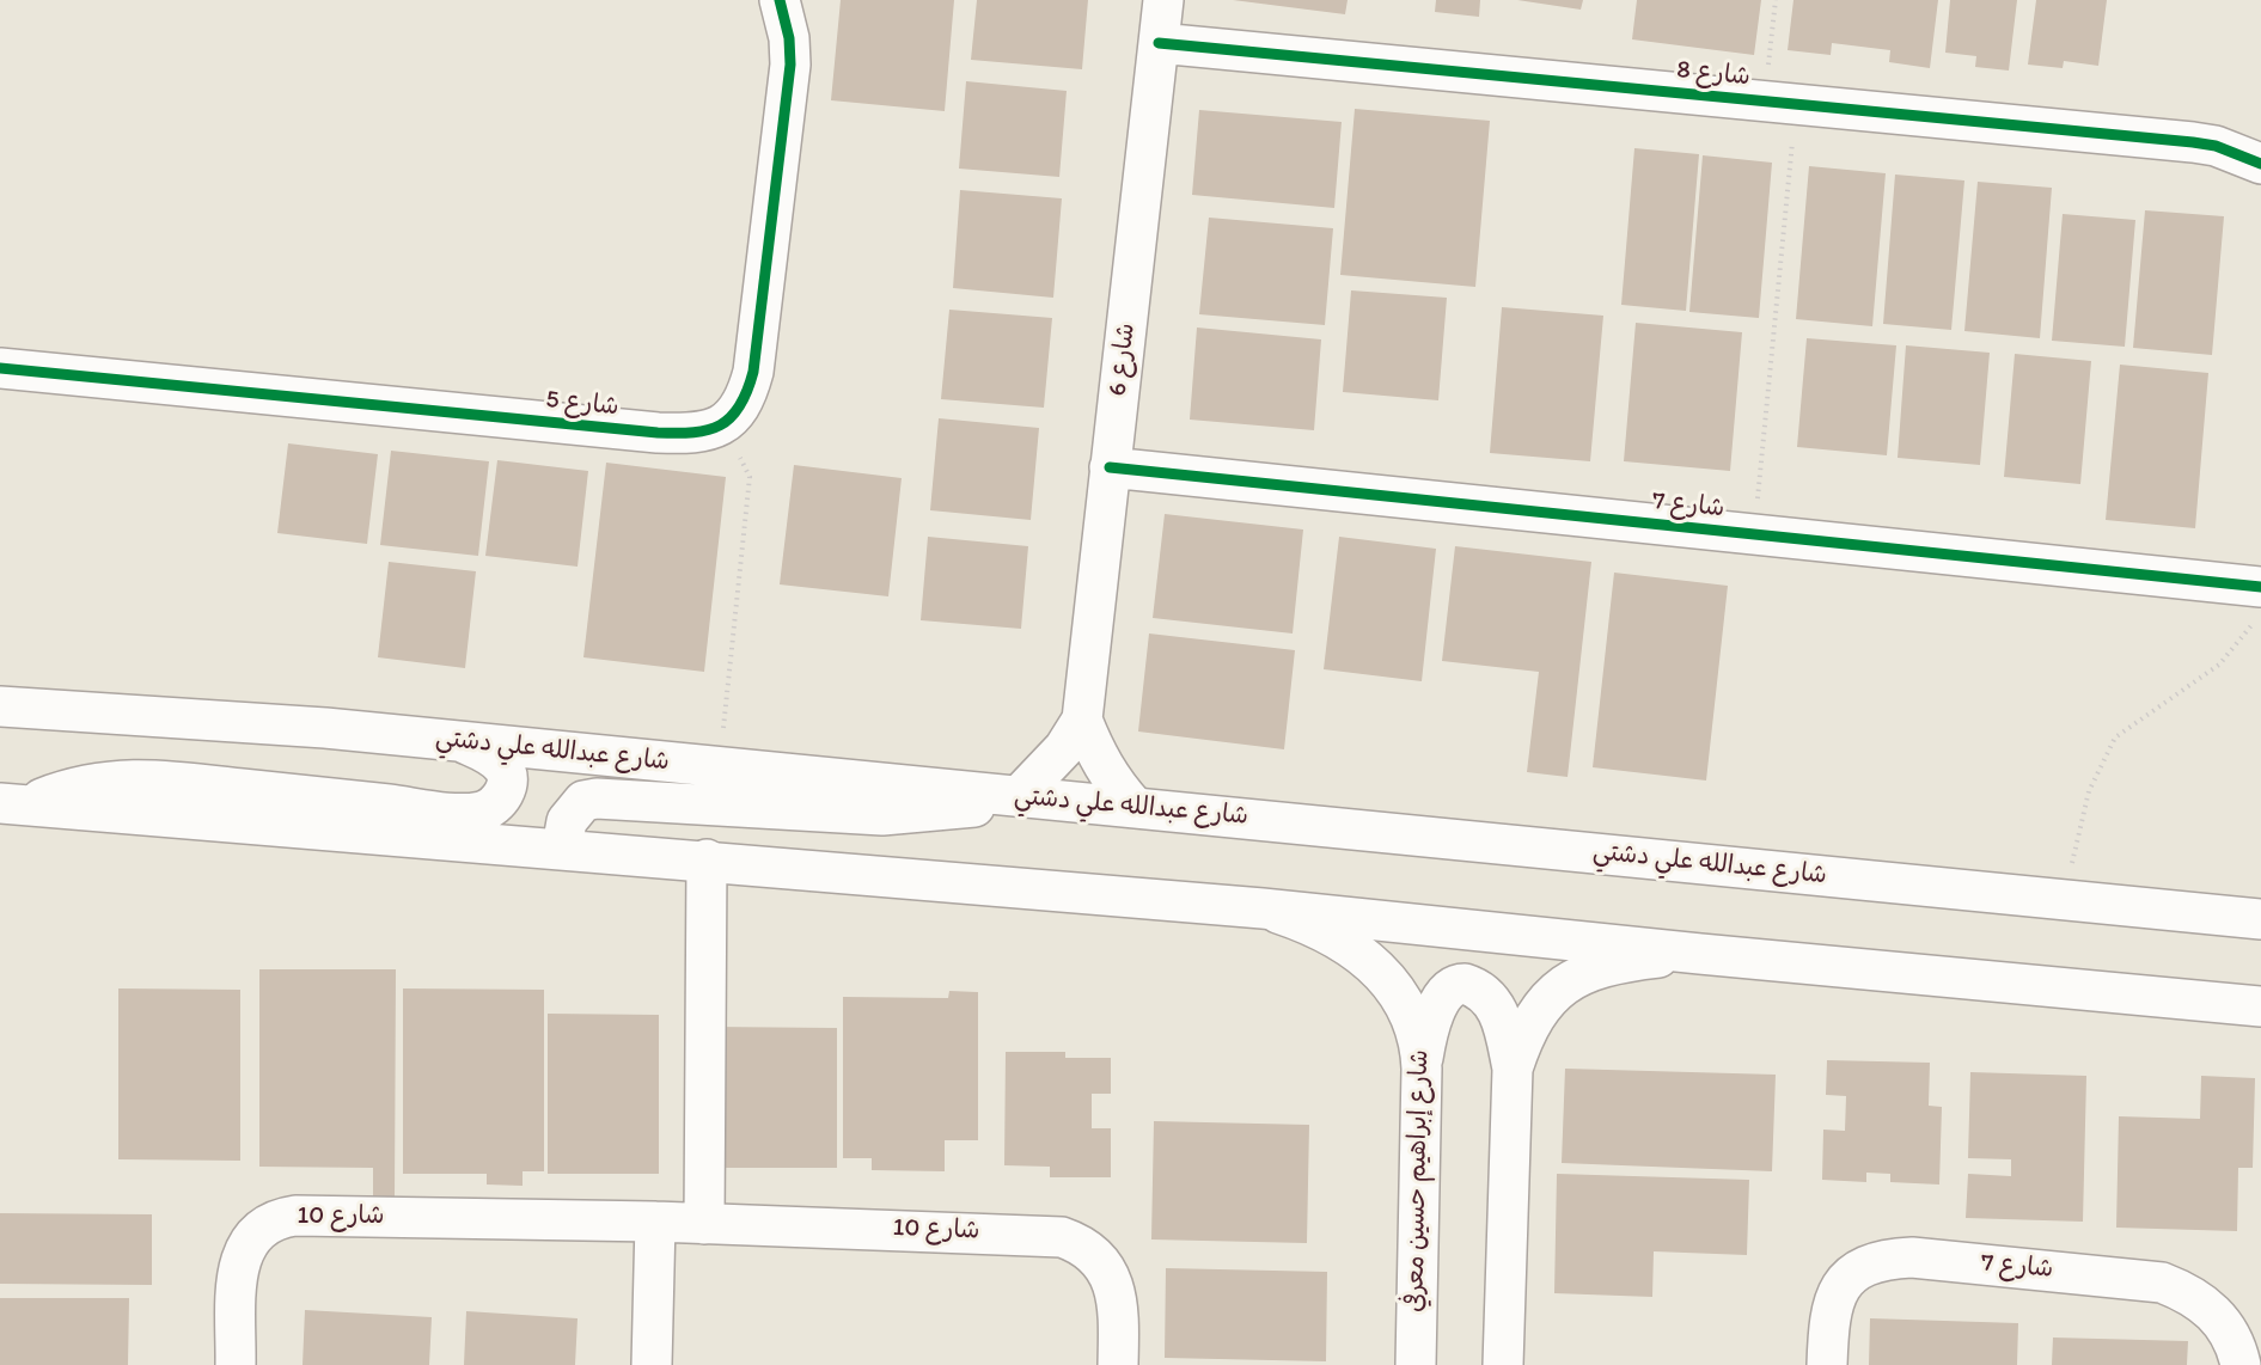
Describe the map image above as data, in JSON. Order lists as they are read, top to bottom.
{
  "streets": {
    "street": [
      "شارع 8",
      "شارع 6",
      "شارع 5",
      "شارع 7",
      "شارع عبدالله علي دشتي",
      "شارع إبراهيم حسين معرفي",
      "شارع 10"
    ]
  },
  "crossings": [
    ["شارع 8", "شارع 6"],
    ["شارع 6", "شارع 7"],
    ["شارع 6", "شارع عبدالله علي دشتي"]
  ]
}
